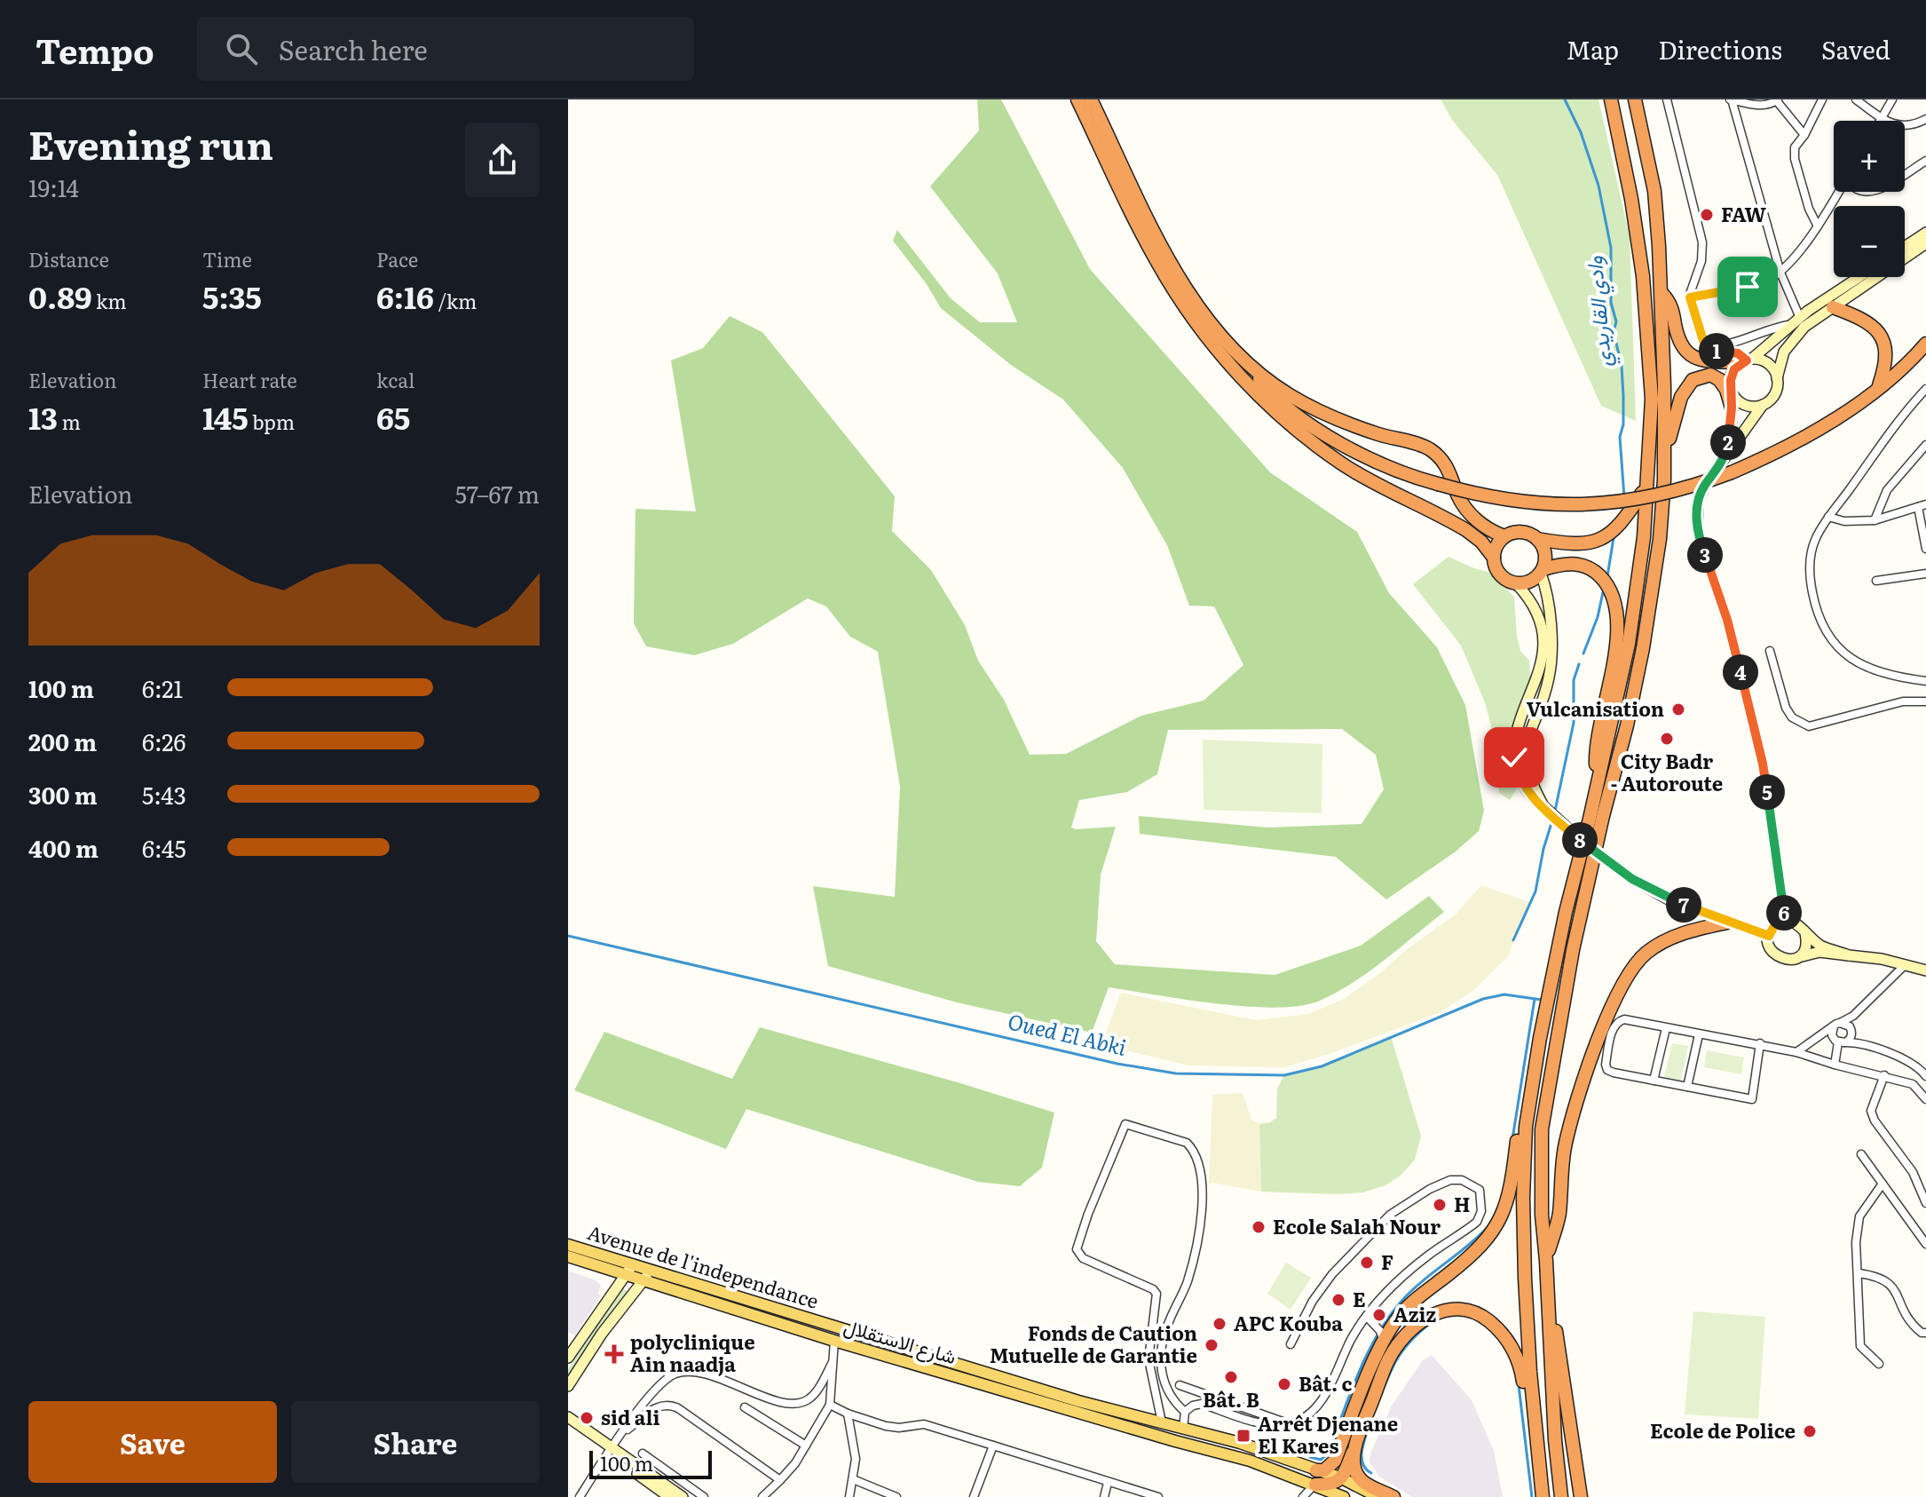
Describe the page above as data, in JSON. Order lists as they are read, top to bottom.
{
  "streets": {
    "main road": ["Avenue de l'independance", "شارع الاستقلال"]
  },
  "water": ["وادي القاريدي", "Oued El Abki"],
  "places": {
    "other": [
      "FAW",
      "Vulcanisation",
      "City Badr - Autoroute",
      "H",
      "Ecole Salah Nour",
      "F",
      "E",
      "Aziz",
      "APC Kouba",
      "Fonds de Caution Mutuelle de Garantie",
      "Bât. B",
      "Bât. c",
      "sid ali",
      "Ecole de Police"
    ],
    "health": ["polyclinique Ain naadja"],
    "transit": ["Arrêt Djenane El Kares"]
  },
  "scale_bar": "100 m",
  "page": {
    "header": "Tempo",
    "search": "Search here",
    "nav": ["Map", "Directions", "Saved"],
    "heading": ["Evening run", "19:14"],
    "map_buttons": ["+", "−"],
    "stats": [
      ["Distance", "0.89 km"],
      ["Time", "5:35"],
      ["Pace", "6:16 /km"],
      ["Elevation", "13 m"],
      ["Heart rate", "145 bpm"],
      ["kcal", "65"]
    ],
    "pins": [
      "1",
      "2",
      "3",
      "4",
      "5",
      "8",
      "7",
      "6"
    ],
    "chart": ["Elevation", "57–67 m"],
    "list": [
      {
        "name": "100 m",
        "note": "6:21"
      },
      {
        "name": "200 m",
        "note": "6:26"
      },
      {
        "name": "300 m",
        "note": "5:43"
      },
      {
        "name": "400 m",
        "note": "6:45"
      }
    ],
    "buttons": ["Save", "Share"],
    "scale": "100 m"
  }
}
